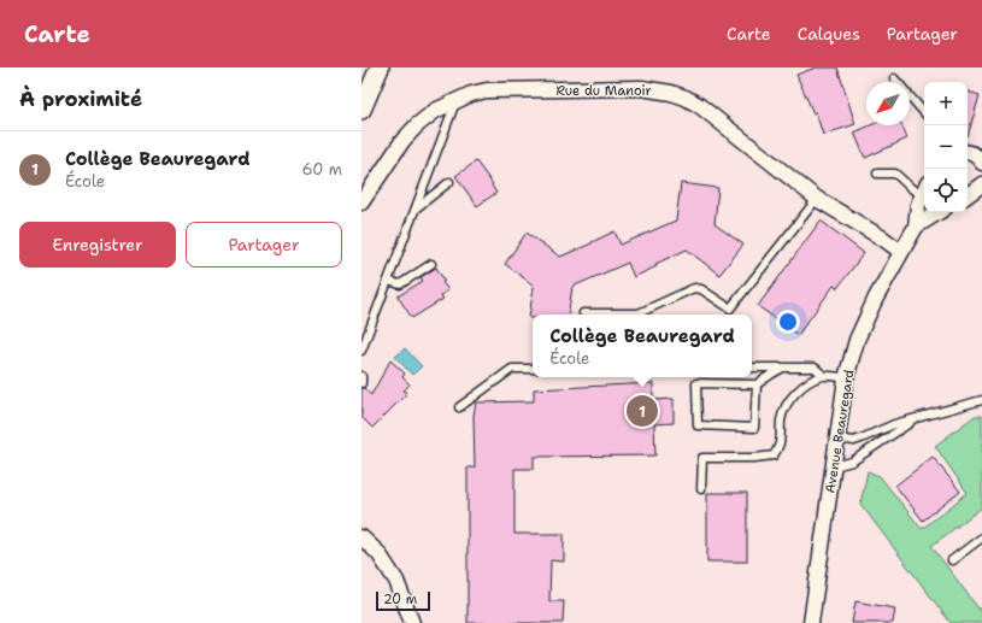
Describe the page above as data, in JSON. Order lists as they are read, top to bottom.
{
  "streets": {
    "street": ["Rue du Manoir", "Avenue Beauregard"]
  },
  "crossings": [
    ["Rue du Manoir", "Avenue Beauregard"]
  ],
  "scale_bar": "20 m",
  "north": "bottom left",
  "page": {
    "header": "Carte",
    "nav": ["Carte", "Calques", "Partager"],
    "heading": "À proximité",
    "map_buttons": ["+", "−"],
    "list": [
      {
        "mark": "1",
        "name": "Collège Beauregard",
        "note": "École",
        "value": "60 m"
      }
    ],
    "buttons": ["Enregistrer", "Partager"],
    "popup": ["Collège Beauregard", "École"],
    "pins": "1",
    "scale": "20 m"
  }
}
